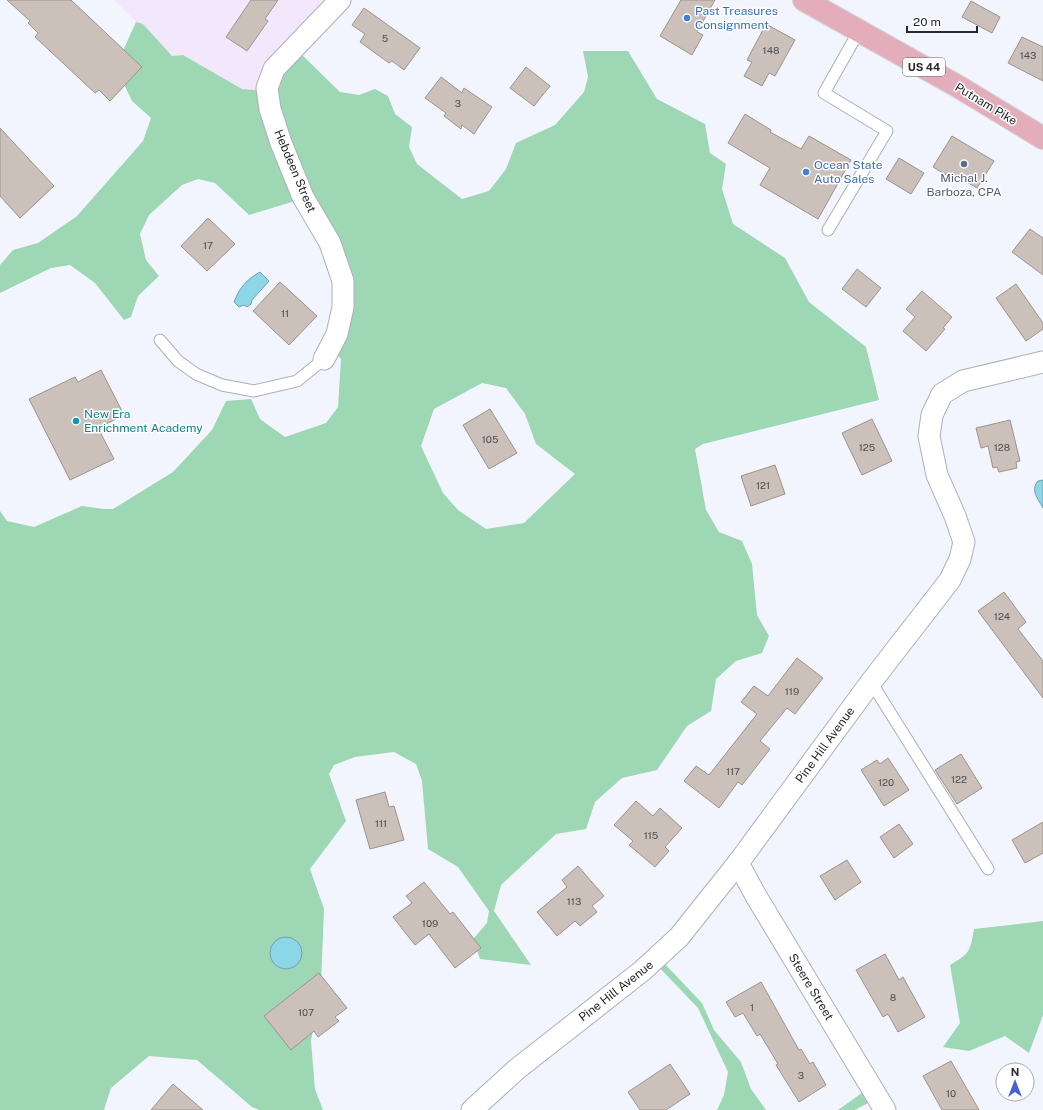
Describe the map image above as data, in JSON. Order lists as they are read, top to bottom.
{
  "streets": {
    "main road": ["US 44", "Putnam Pike"],
    "street": ["Hebdeen Street", "Pine Hill Avenue", "Steere Street"]
  },
  "crossings": [
    ["Pine Hill Avenue", "Steere Street"]
  ],
  "places": [
    "Past Treasures Consignment",
    "Michal J. Barboza, CPA",
    "Ocean State Auto Sales",
    "New Era Enrichment Academy"
  ],
  "house_numbers": [
    "5",
    "148",
    "143",
    "3",
    "17",
    "11",
    "105",
    "125",
    "128",
    "121",
    "124",
    "119",
    "117",
    "122",
    "120",
    "111",
    "115",
    "113",
    "109",
    "8",
    "1",
    "107",
    "3",
    "10"
  ],
  "scale_bar": "20 m",
  "north": "top"
}
